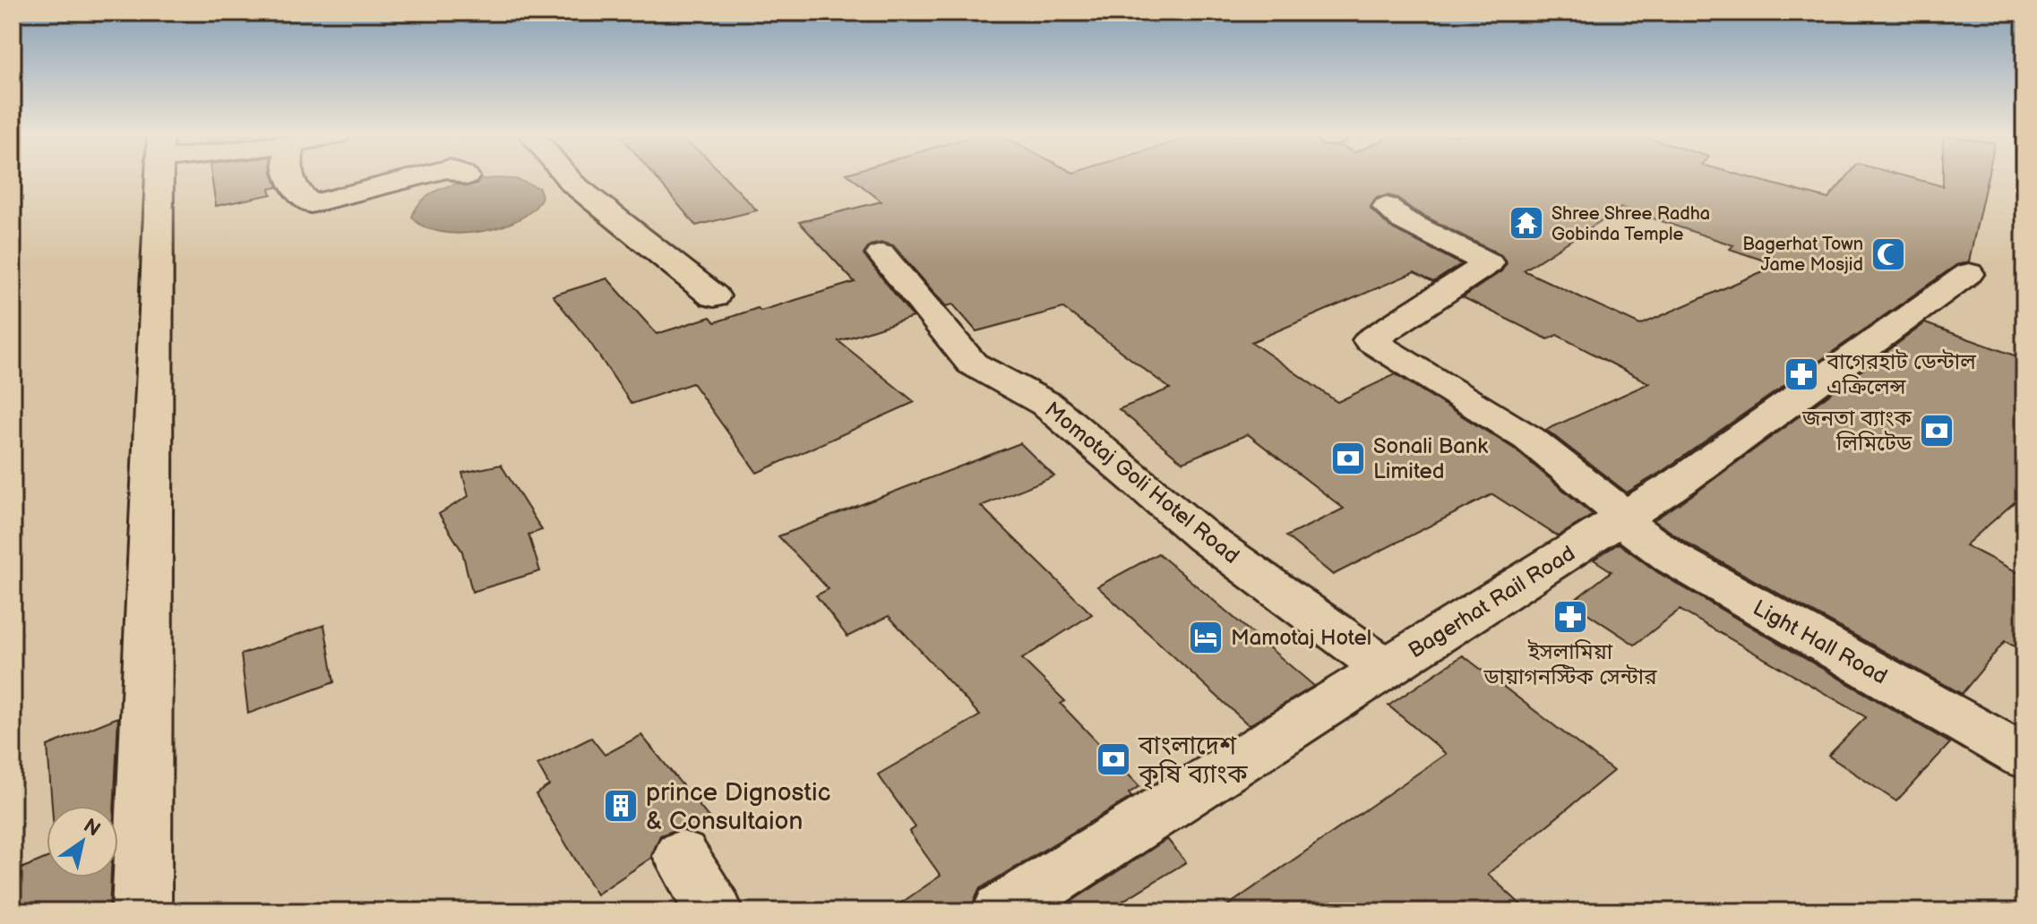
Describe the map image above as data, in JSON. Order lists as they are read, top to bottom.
{
  "streets": {
    "street": ["Momotaj Goli Hotel Road", "Bagerhat Rail Road", "Light Hall Road"]
  },
  "crossings": [
    ["Momotaj Goli Hotel Road", "Bagerhat Rail Road"],
    ["Bagerhat Rail Road", "Light Hall Road"]
  ],
  "places": {
    "temple": ["Shree Shree Radha Gobinda Temple"],
    "mosque": ["Bagerhat Town Jame Mosjid"],
    "pharmacy": ["বাগেরহাট ডেন্টাল এক্রিলেন্স", "ইসলামিয়া ডায়াগনস্টিক সেন্টার"],
    "bank": ["জনতা ব্যাংক লিমিটেড", "Sonali Bank Limited", "বাংলাদেশ কৃষি ব্যাংক"],
    "hotel": ["Mamotaj Hotel"],
    "building": ["prince Dignostic & Consultaion"]
  },
  "north": "top right"
}
